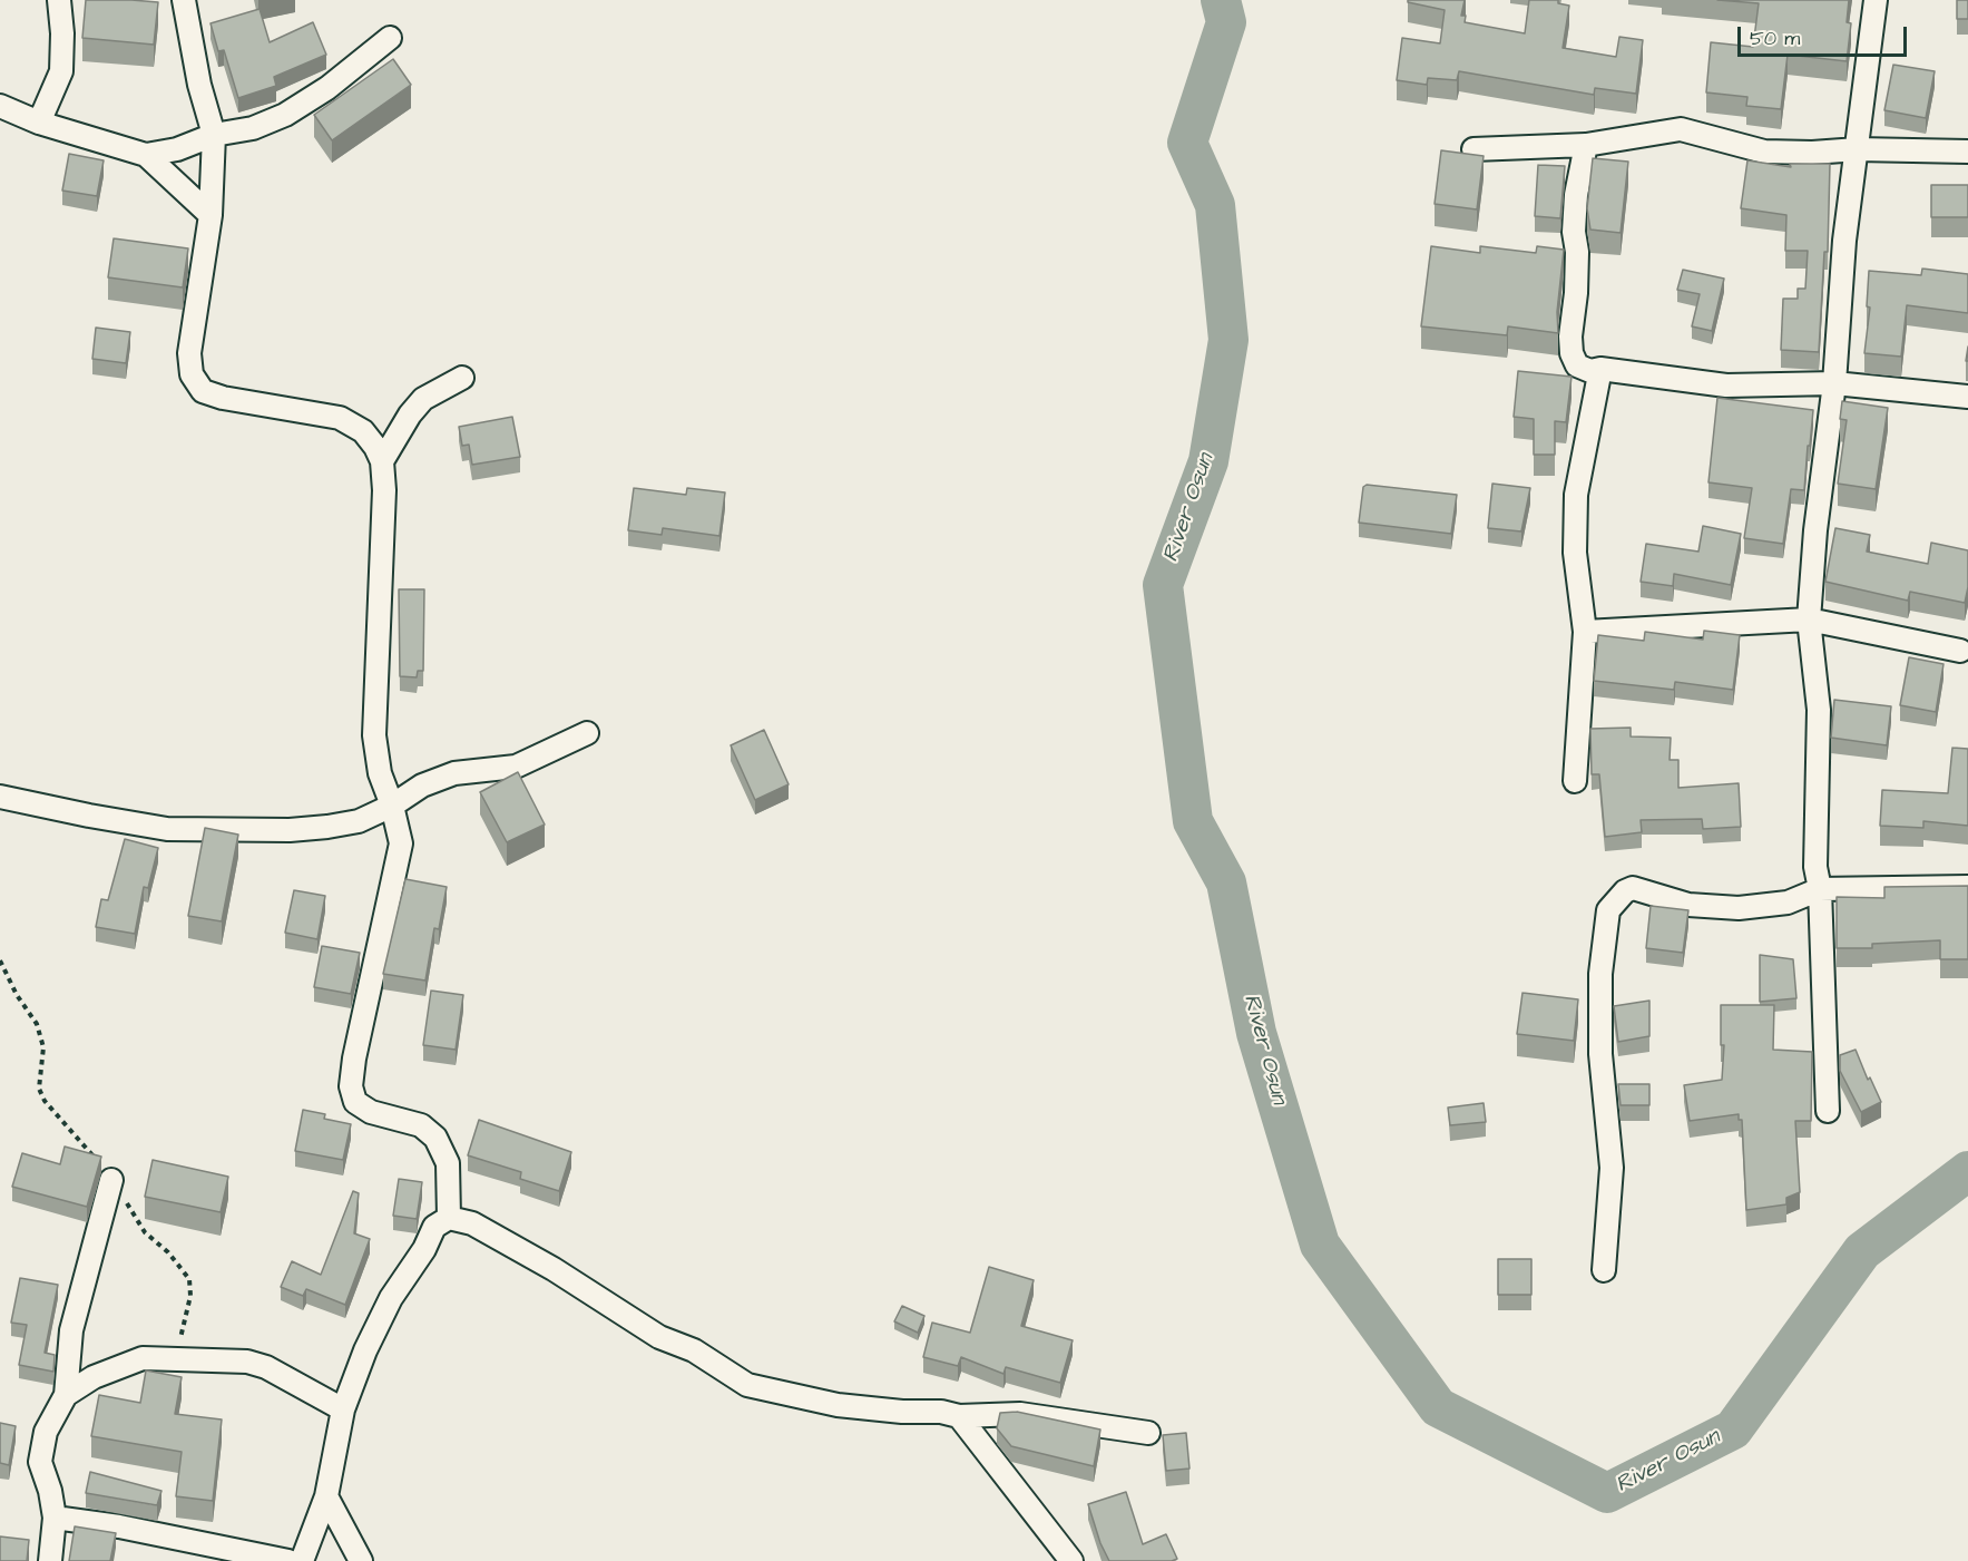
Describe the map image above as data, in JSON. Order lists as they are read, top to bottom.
{
  "water": ["River Osun"],
  "scale_bar": "50 m"
}
